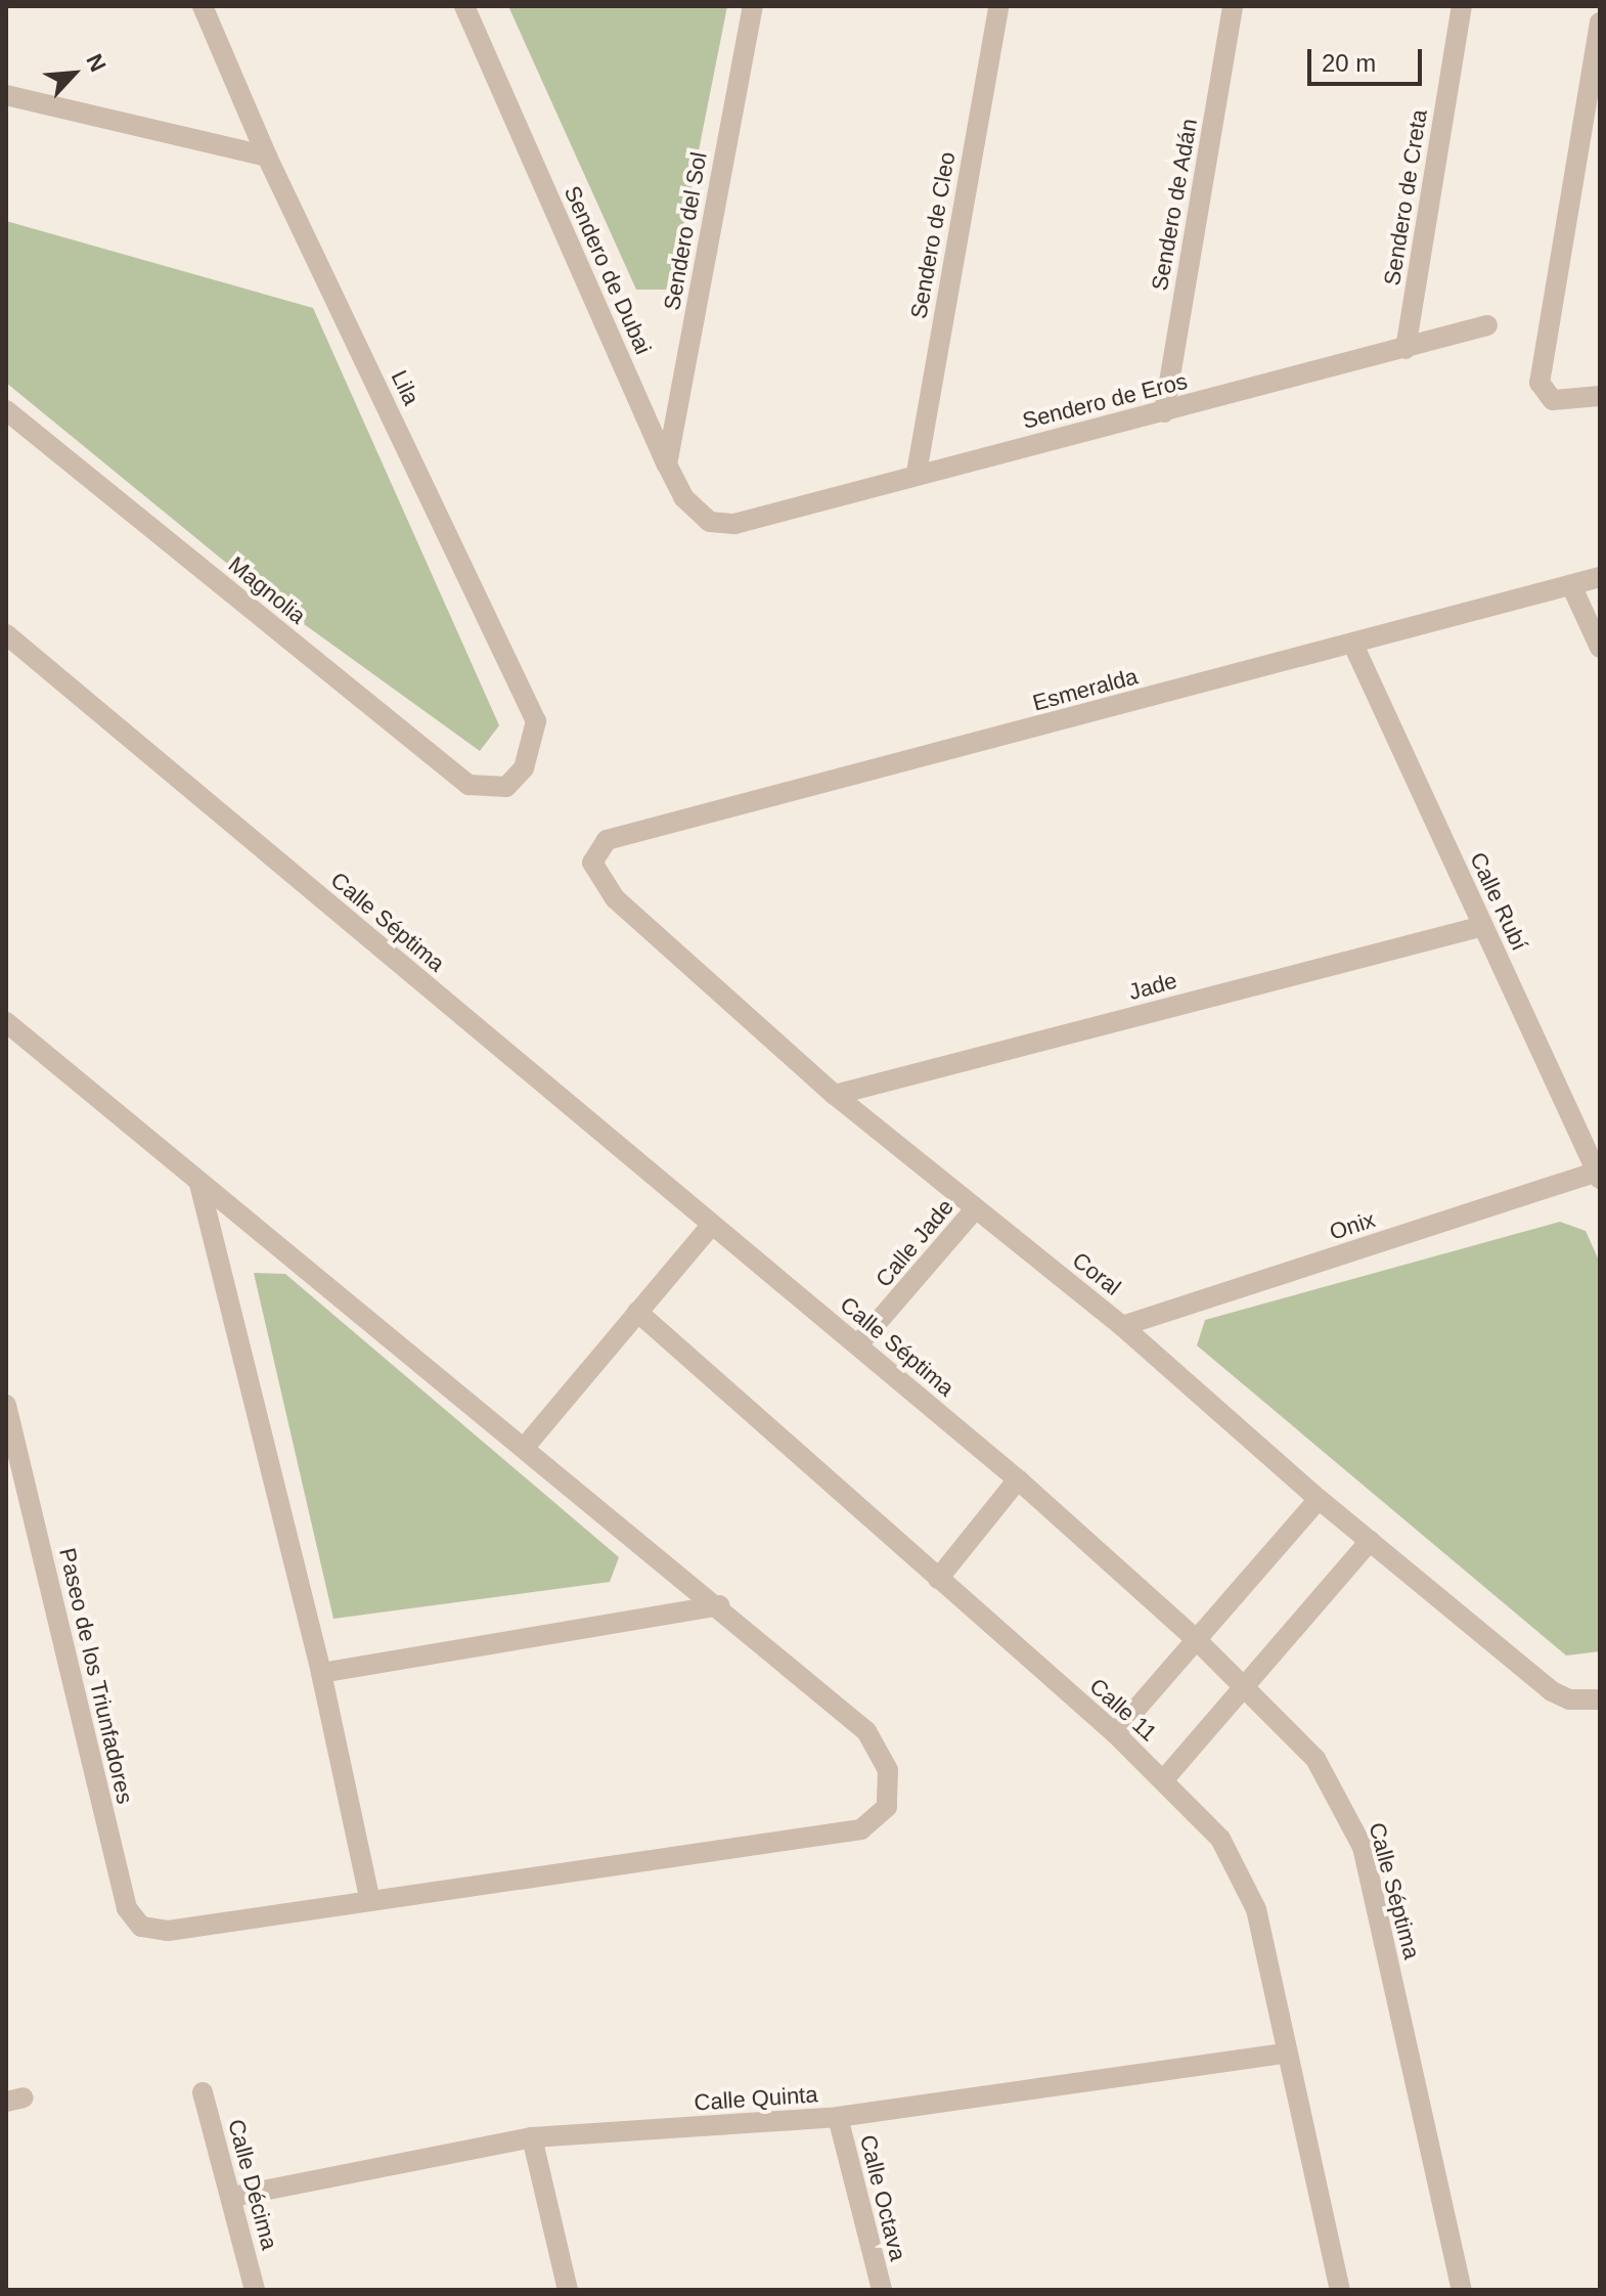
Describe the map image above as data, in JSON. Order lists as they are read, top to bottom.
{
  "streets": {
    "street": [
      "Sendero de Creta",
      "Sendero de Adán",
      "Sendero del Sol",
      "Sendero de Cleo",
      "Sendero de Dubai",
      "Lila",
      "Sendero de Eros",
      "Magnolia",
      "Esmeralda",
      "Calle Rubí",
      "Calle Séptima",
      "Jade",
      "Onix",
      "Calle Jade",
      "Coral",
      "Paseo de los Triunfadores",
      "Calle 11",
      "Calle Quinta",
      "Calle Décima",
      "Calle Octava"
    ]
  },
  "crossings": [
    ["Sendero de Creta", "Sendero de Eros"],
    ["Sendero de Adán", "Sendero de Eros"],
    ["Sendero del Sol", "Sendero de Dubai"],
    ["Sendero de Cleo", "Sendero de Eros"],
    ["Sendero de Dubai", "Sendero de Eros"],
    ["Lila", "Magnolia"],
    ["Esmeralda", "Calle Rubí"],
    ["Esmeralda", "Coral"],
    ["Calle Rubí", "Jade"],
    ["Calle Rubí", "Onix"],
    ["Calle Séptima", "Calle Jade"],
    ["Jade", "Coral"],
    ["Onix", "Coral"],
    ["Calle Jade", "Coral"],
    ["Calle 11", "Calle Quinta"],
    ["Calle Quinta", "Calle Décima"],
    ["Calle Quinta", "Calle Octava"]
  ],
  "scale_bar": "20 m",
  "north": "top right"
}
